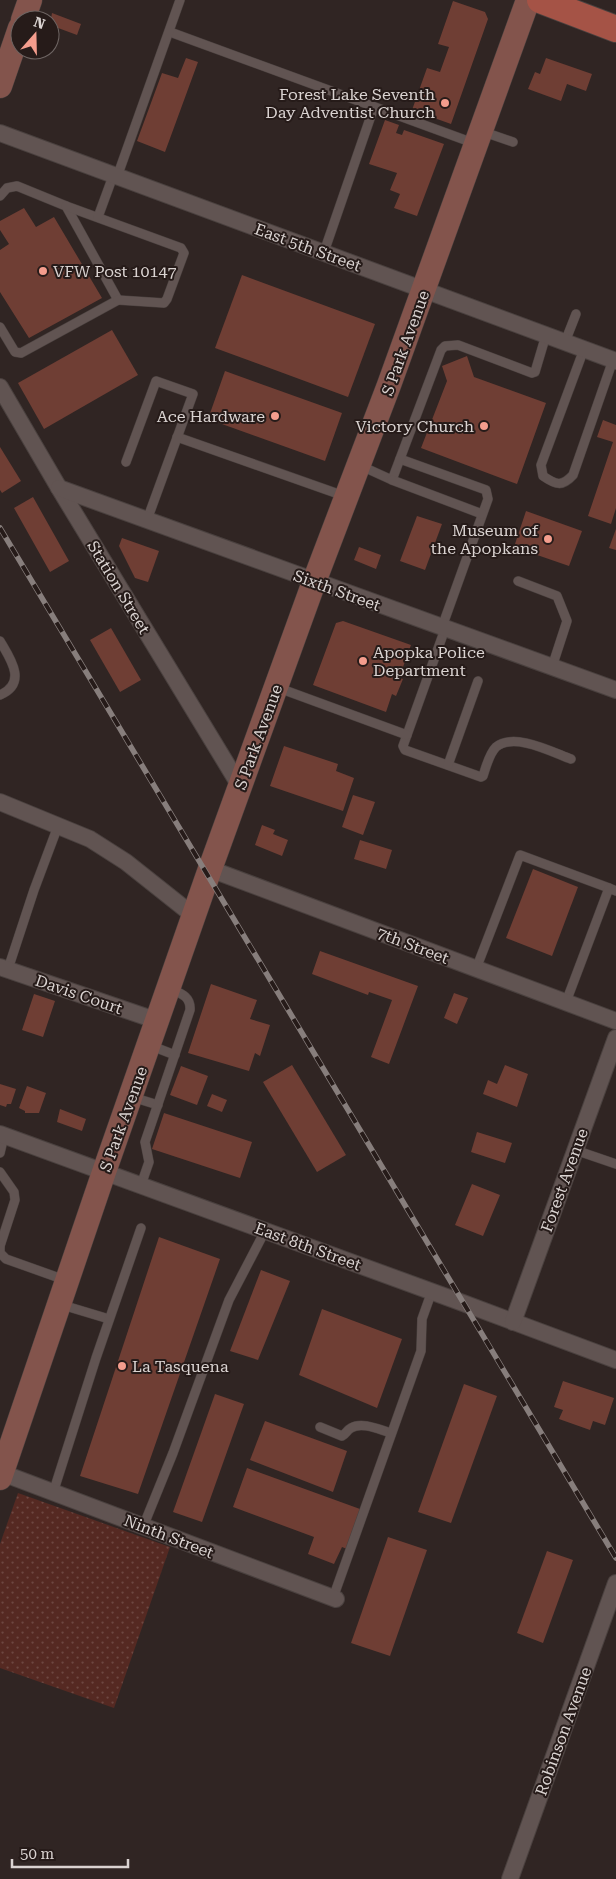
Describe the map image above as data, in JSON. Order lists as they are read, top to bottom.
{
  "streets": {
    "main road": ["S Park Avenue"],
    "street": [
      "East 5th Street",
      "Station Street",
      "Sixth Street",
      "7th Street",
      "Davis Court",
      "Forest Avenue",
      "East 8th Street",
      "Ninth Street",
      "Robinson Avenue"
    ]
  },
  "crossings": [
    ["East 5th Street", "S Park Avenue"],
    ["S Park Avenue", "Station Street"],
    ["S Park Avenue", "Sixth Street"],
    ["S Park Avenue", "7th Street"],
    ["S Park Avenue", "Davis Court"],
    ["S Park Avenue", "East 8th Street"],
    ["S Park Avenue", "Ninth Street"],
    ["Station Street", "Sixth Street"],
    ["Forest Avenue", "East 8th Street"]
  ],
  "places": [
    "Forest Lake Seventh Day Adventist Church",
    "VFW Post 10147",
    "Ace Hardware",
    "Victory Church",
    "Museum of the Apopkans",
    "Apopka Police Department",
    "La Tasquena"
  ],
  "scale_bar": "50 m",
  "north": "top"
}
